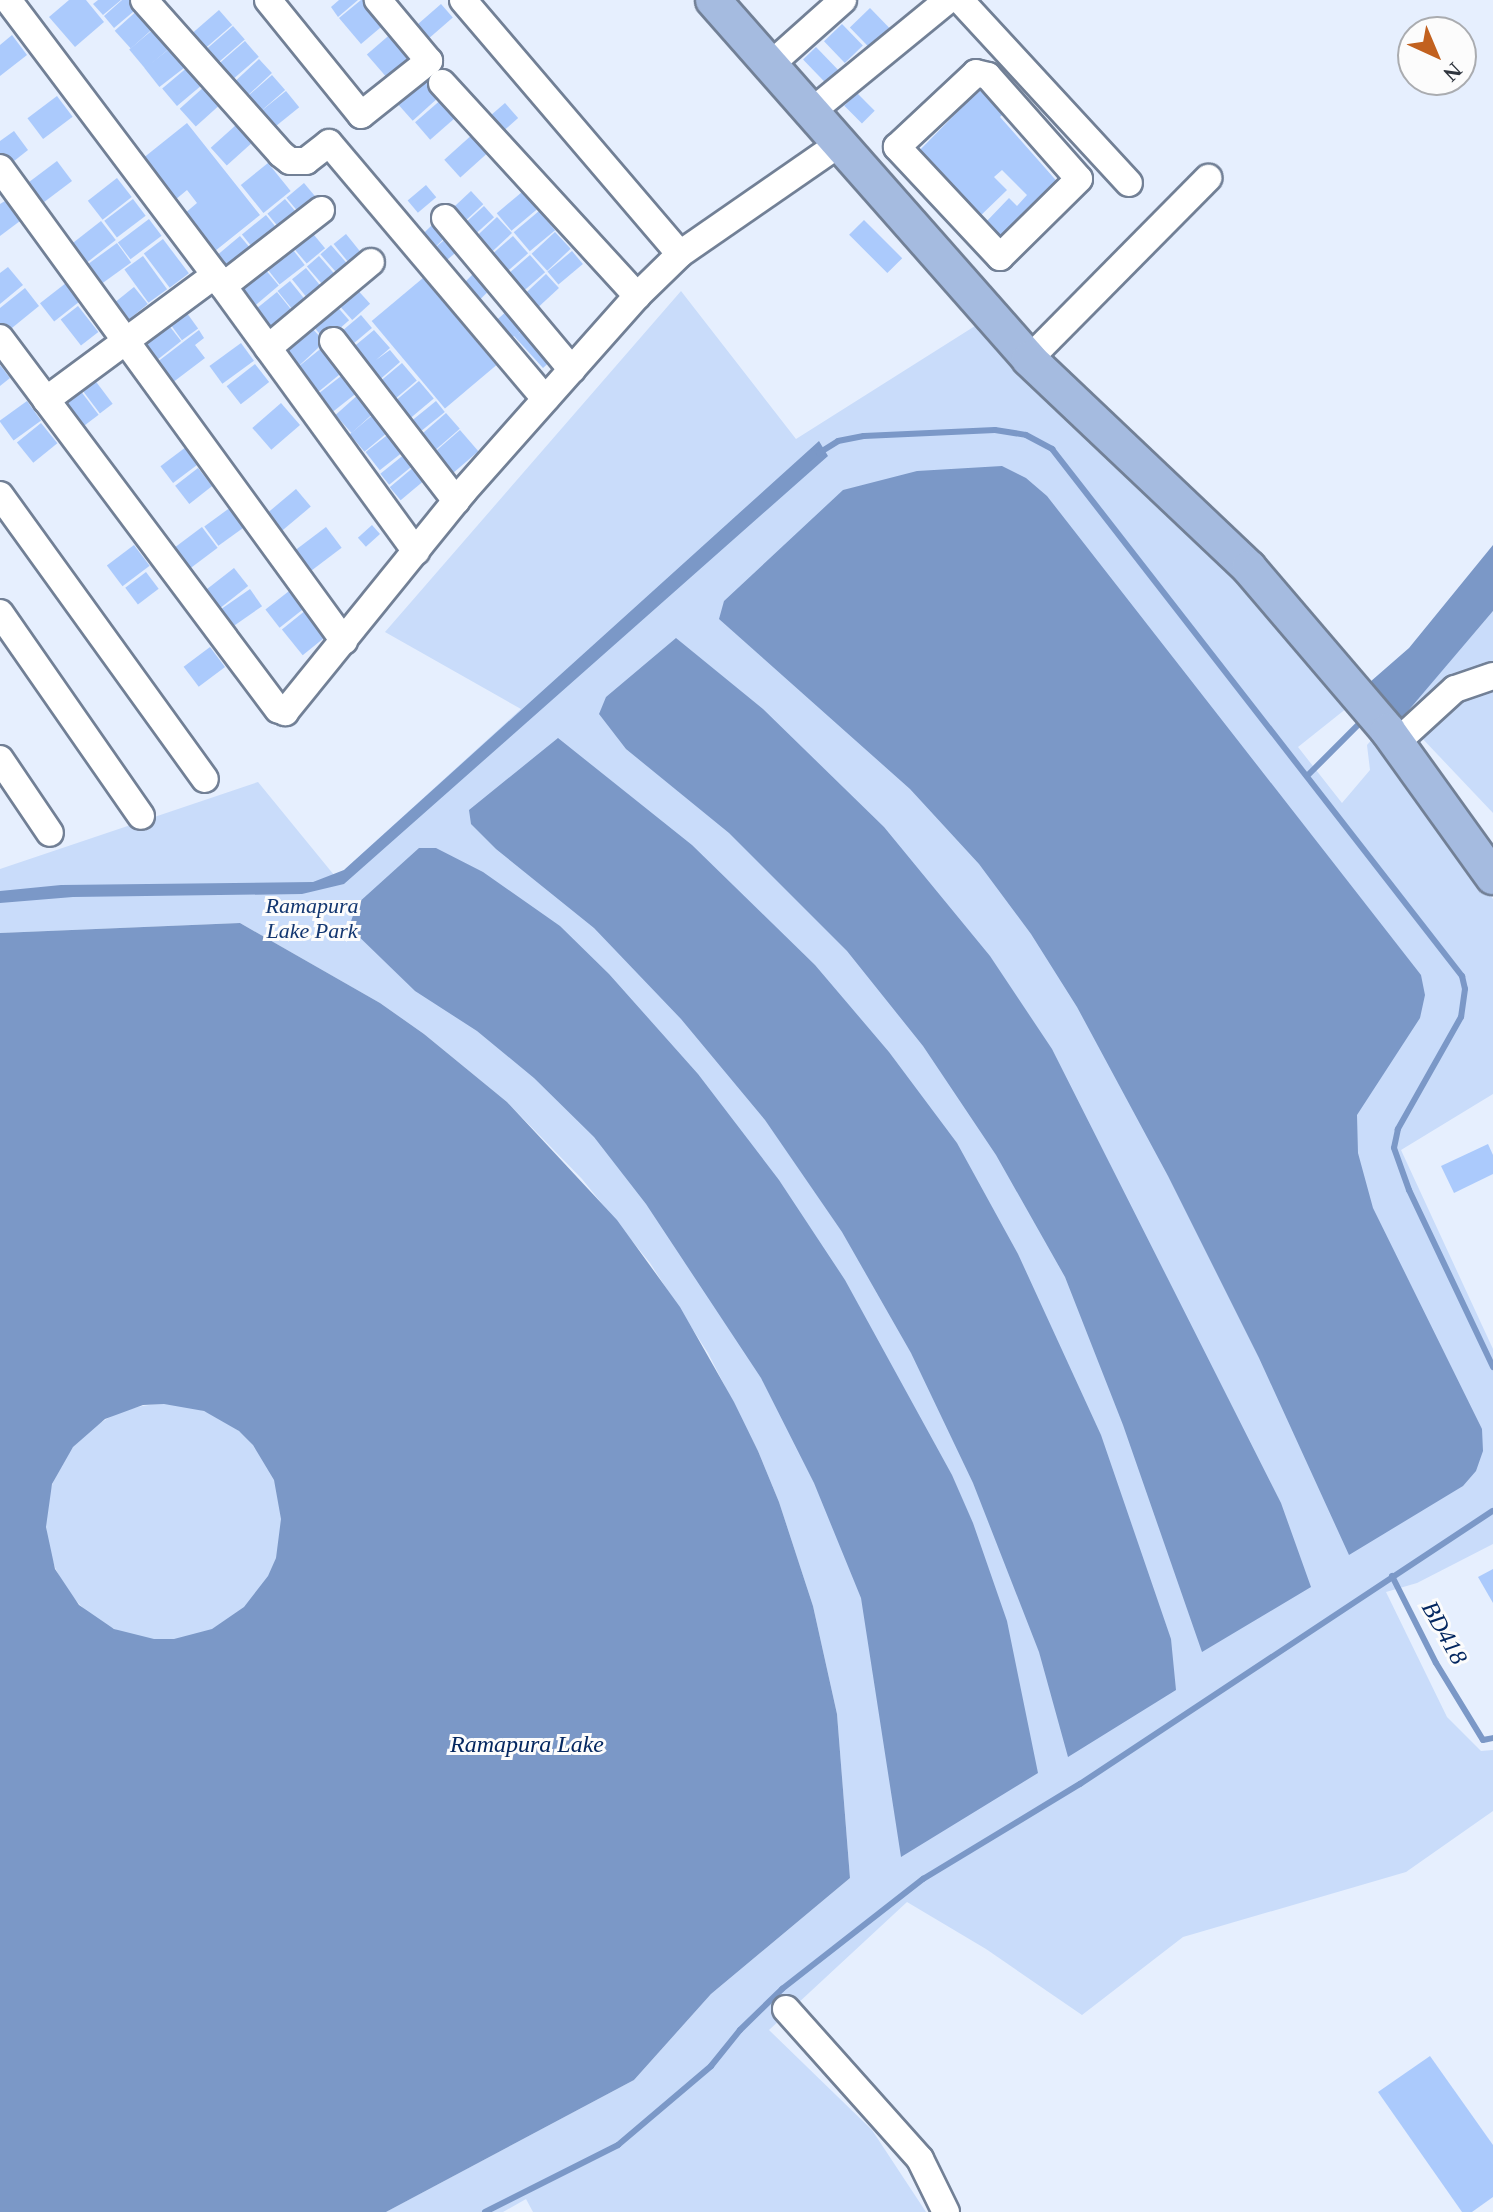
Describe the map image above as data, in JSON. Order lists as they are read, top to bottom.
{
  "water": ["BD418", "Ramapura Lake"],
  "parks": ["Ramapura Lake Park"],
  "north": "bottom right"
}
